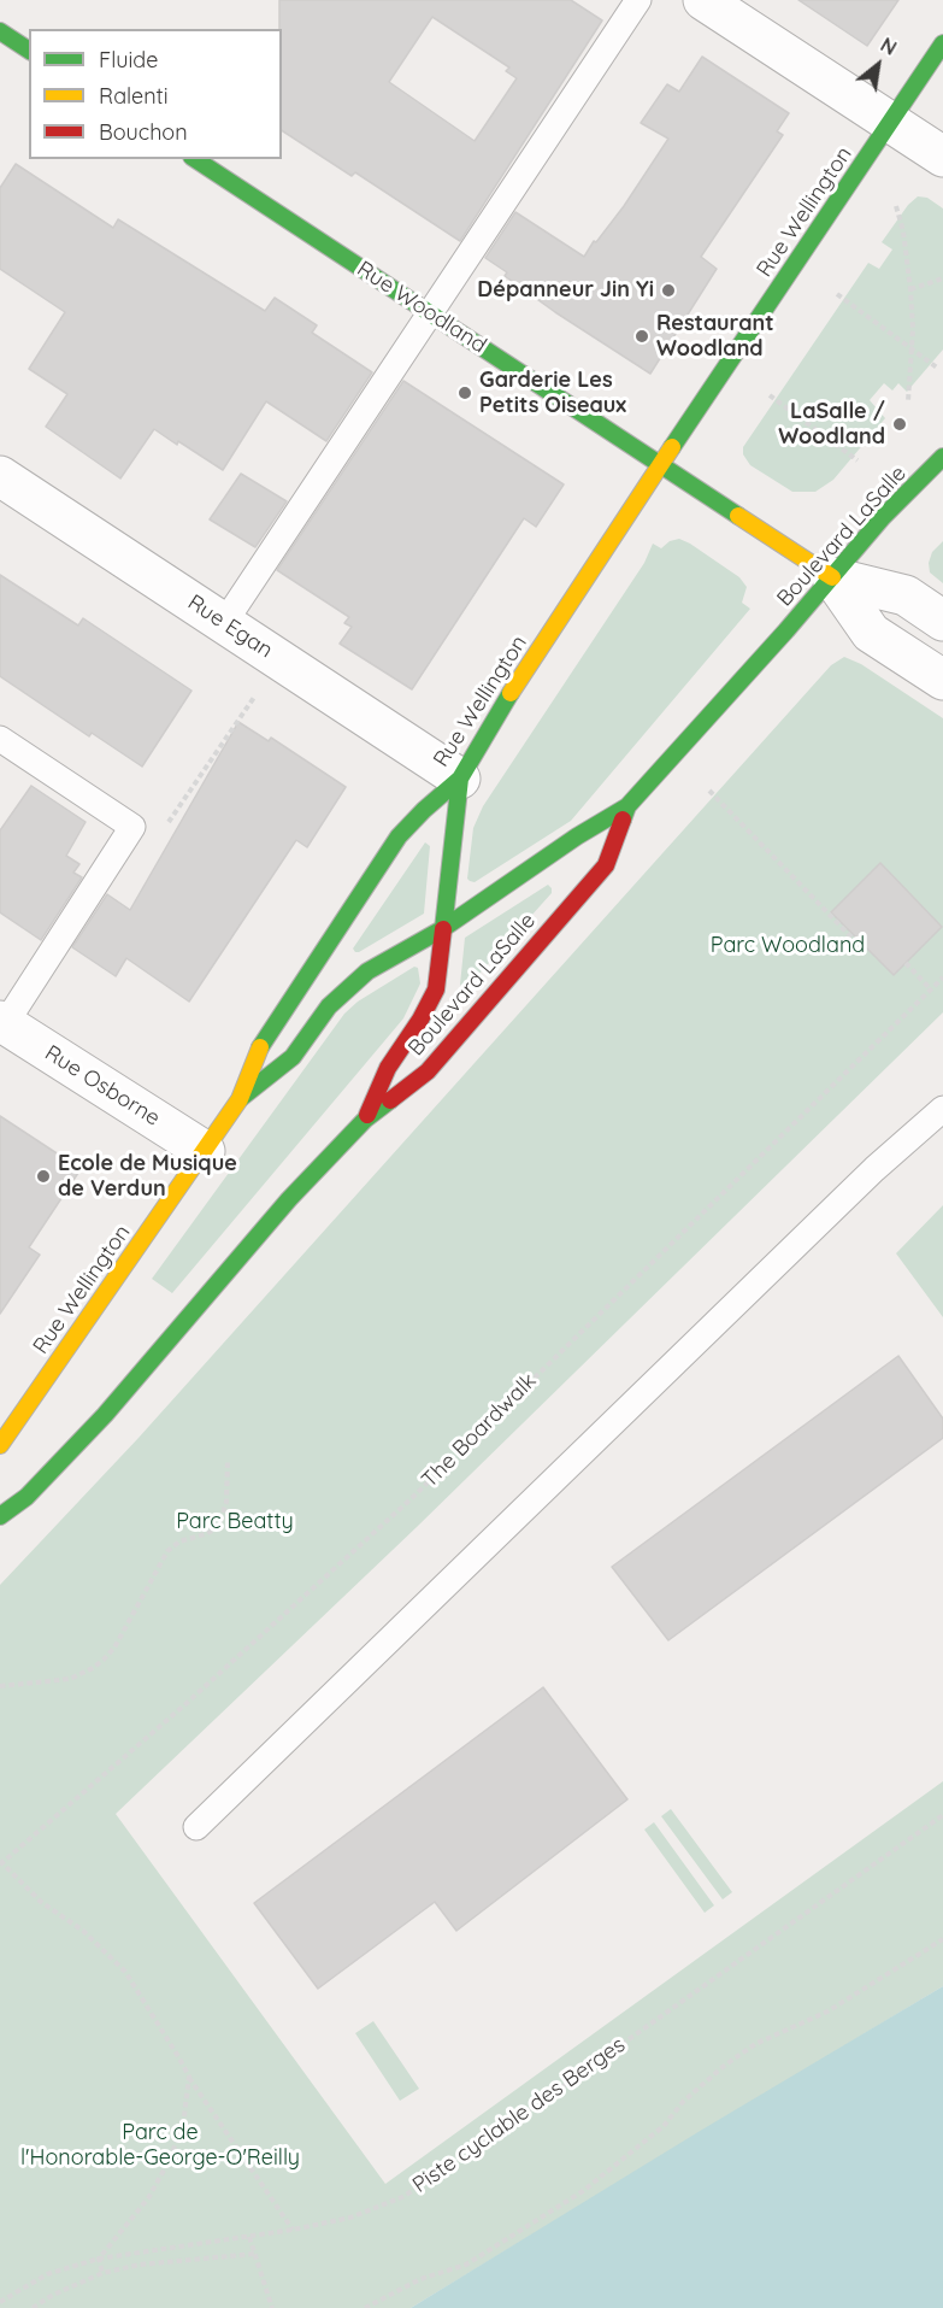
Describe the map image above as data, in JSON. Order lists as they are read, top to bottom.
{
  "streets": {
    "main road": ["Rue Wellington", "Rue Woodland", "Boulevard LaSalle"],
    "street": ["Rue Egan", "Rue Osborne"],
    "path": ["The Boardwalk", "Piste cyclable des Berges"]
  },
  "crossings": [
    ["Rue Wellington", "Rue Woodland"],
    ["Rue Wellington", "Rue Egan"],
    ["Rue Wellington", "Rue Osborne"],
    ["Rue Woodland", "Boulevard LaSalle"]
  ],
  "parks": ["Parc Woodland", "Parc Beatty", "Parc de l'Honorable-George-O'Reilly"],
  "places": [
    "Dépanneur Jin Yi",
    "Restaurant Woodland",
    "Garderie Les Petits Oiseaux",
    "LaSalle / Woodland",
    "Ecole de Musique de Verdun"
  ],
  "legend": ["Fluide", "Ralenti", "Bouchon"],
  "north": "top right"
}
